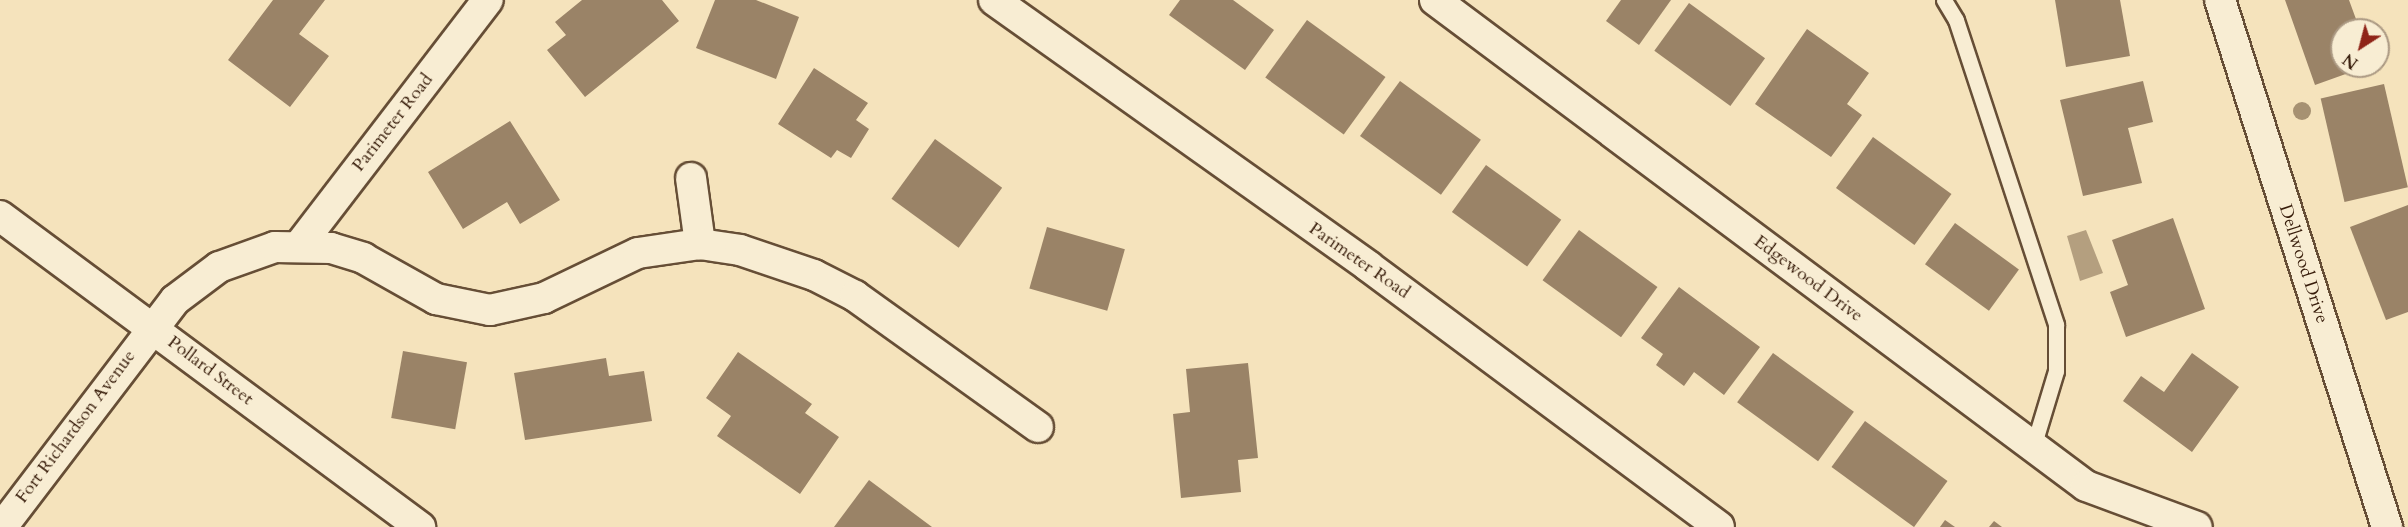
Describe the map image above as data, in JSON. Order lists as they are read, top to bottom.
{
  "streets": {
    "street": [
      "Parimeter Road",
      "Dellwood Drive",
      "Edgewood Drive",
      "Pollard Street",
      "Fort Richardson Avenue"
    ]
  },
  "crossings": [
    ["Parimeter Road", "Fort Richardson Avenue"],
    ["Pollard Street", "Fort Richardson Avenue"]
  ],
  "north": "bottom left"
}
